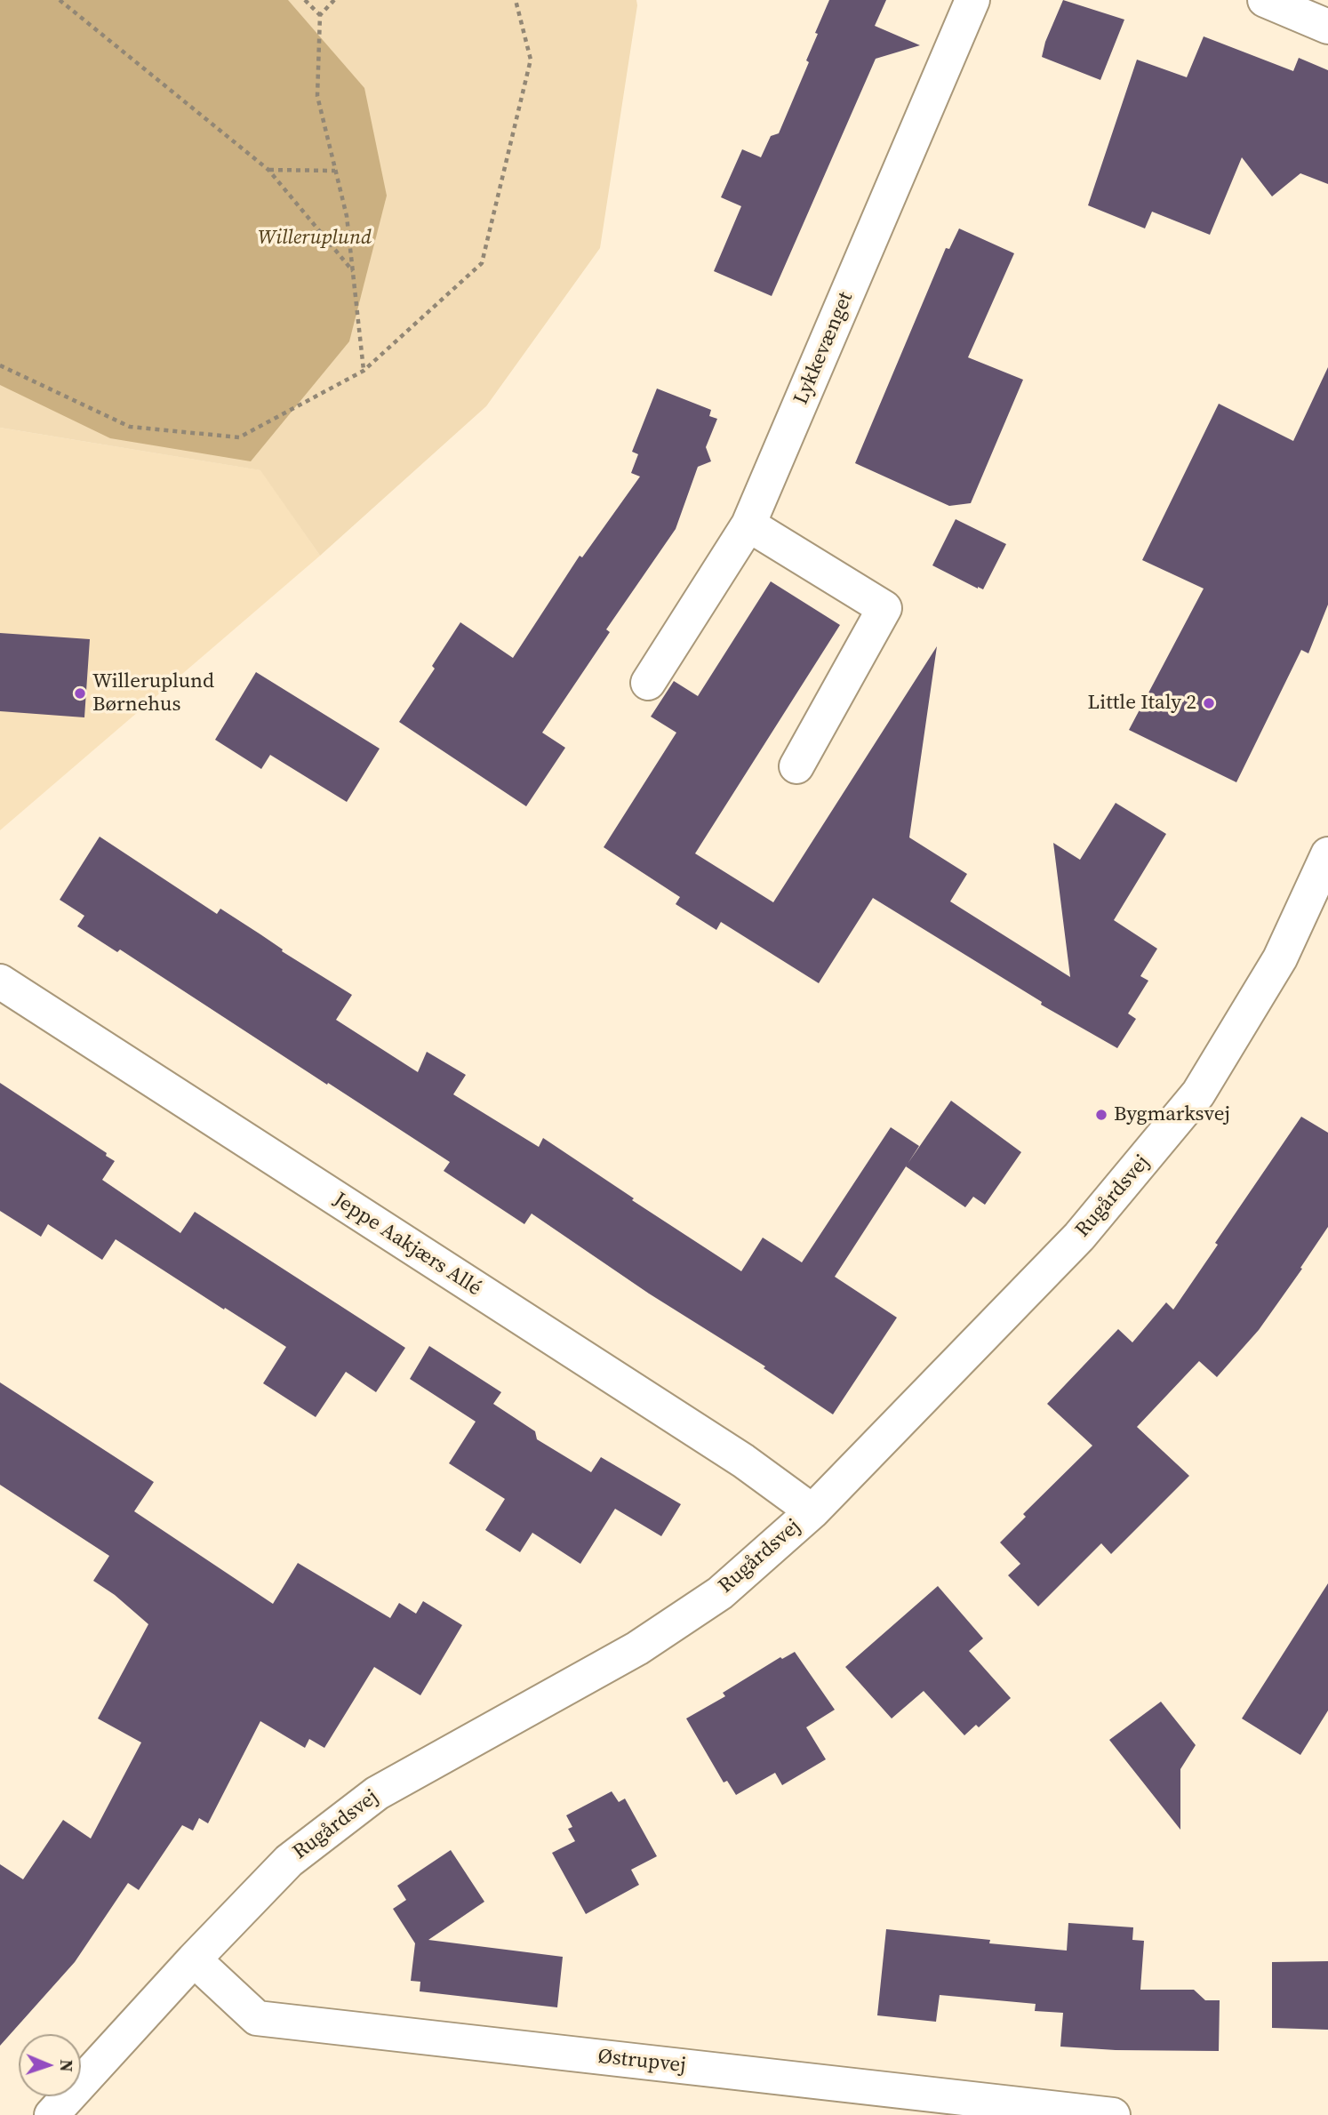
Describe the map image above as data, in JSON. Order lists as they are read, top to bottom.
{
  "streets": {
    "street": [
      "Lykkevænget",
      "Rugårdsvej",
      "Jeppe Aakjærs Allé",
      "Østrupvej"
    ]
  },
  "crossings": [
    ["Rugårdsvej", "Jeppe Aakjærs Allé"],
    ["Rugårdsvej", "Østrupvej"]
  ],
  "parks": ["Willeruplund"],
  "places": ["Willeruplund Børnehus", "Little Italy 2", "Bygmarksvej"],
  "north": "right"
}
